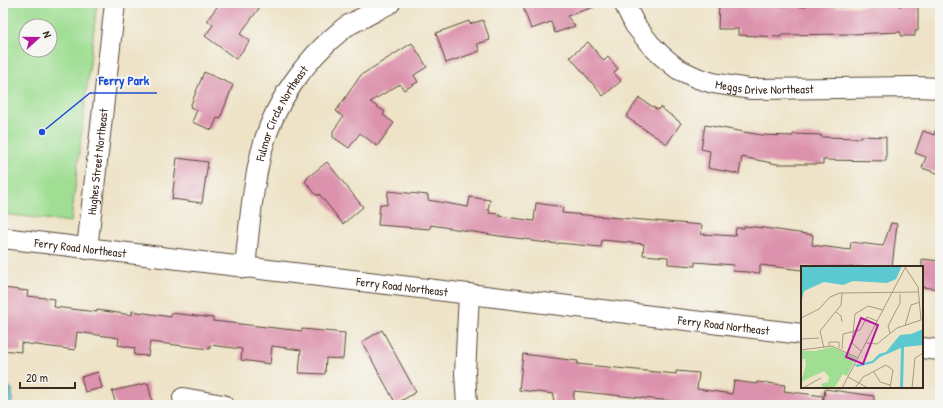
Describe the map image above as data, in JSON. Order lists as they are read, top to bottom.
{
  "streets": {
    "street": [
      "Meggs Drive Northeast",
      "Fulmar Circle Northeast",
      "Hughes Street Northeast",
      "Ferry Road Northeast"
    ]
  },
  "crossings": [
    ["Fulmar Circle Northeast", "Ferry Road Northeast"],
    ["Hughes Street Northeast", "Ferry Road Northeast"]
  ],
  "places": ["Ferry Park"],
  "scale_bar": "20 m",
  "north": "right"
}
